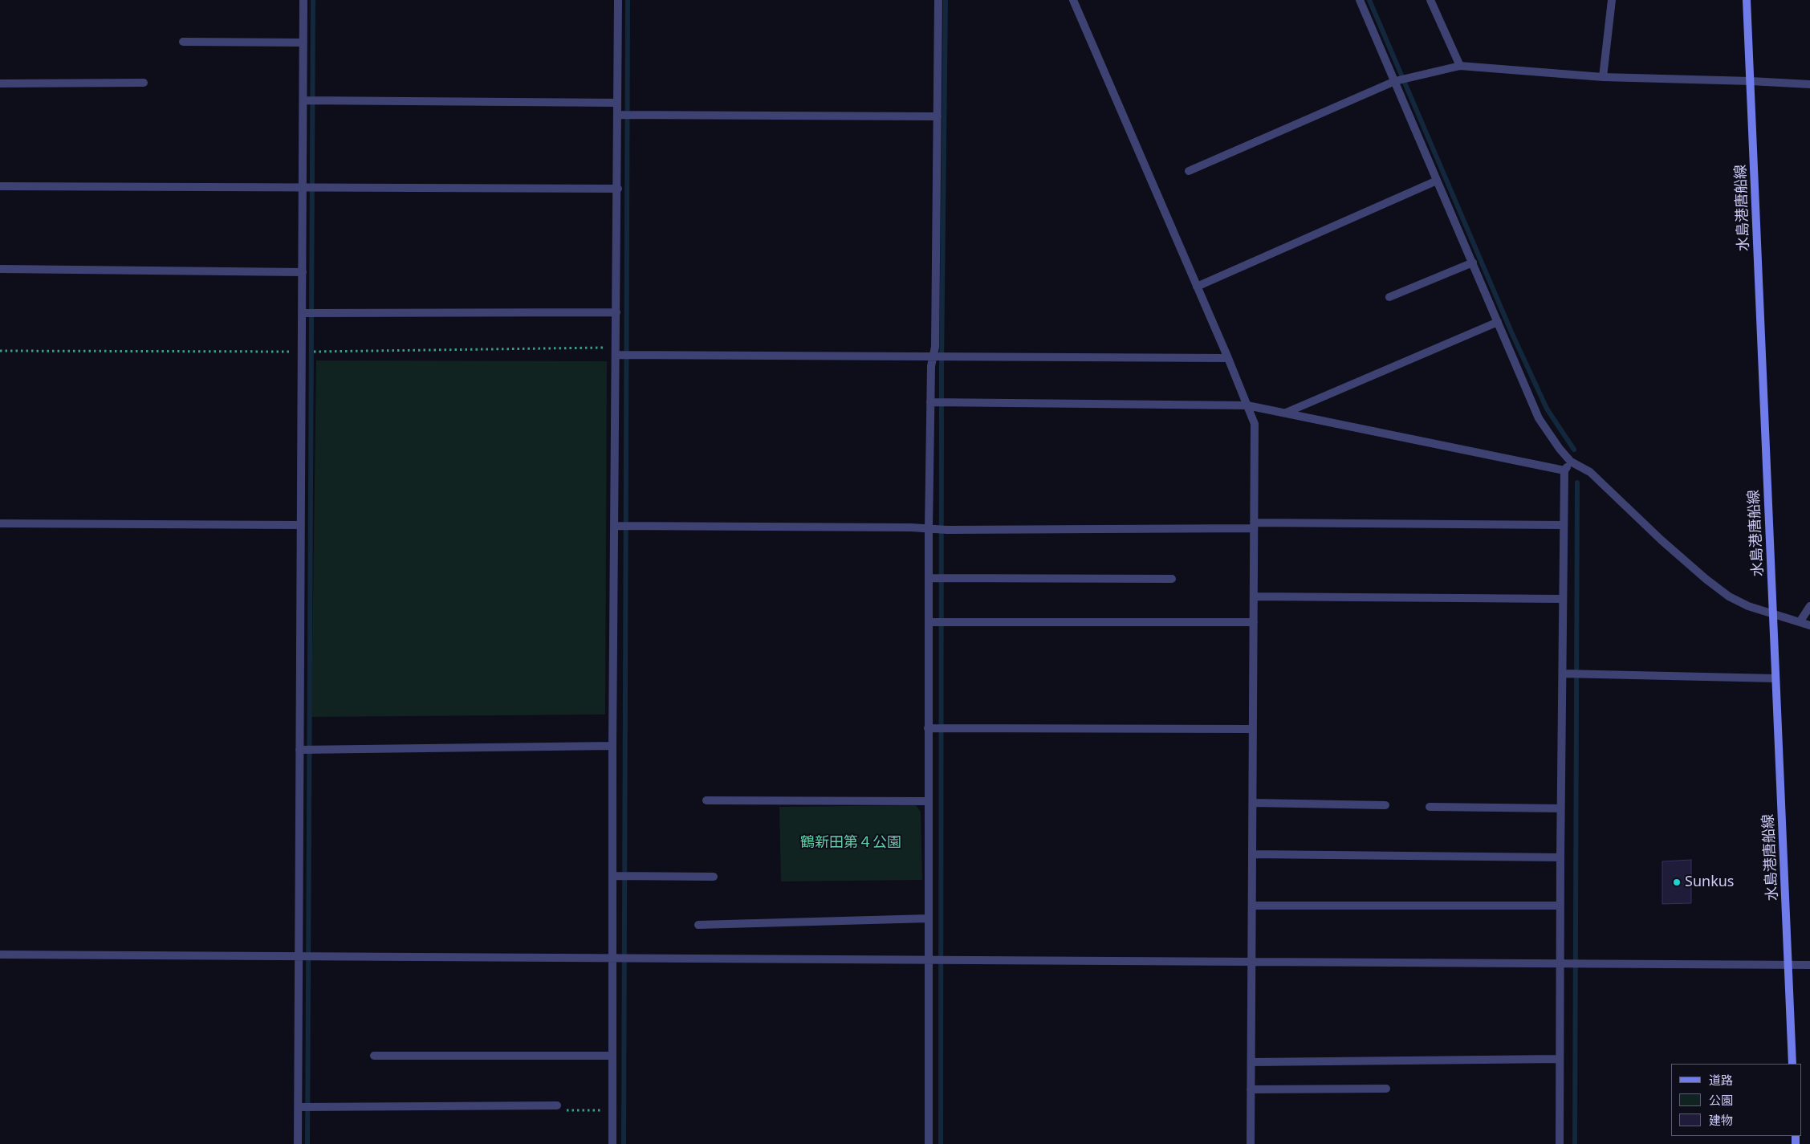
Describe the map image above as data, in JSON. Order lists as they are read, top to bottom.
{
  "streets": {
    "main road": ["水島港唐船線"]
  },
  "parks": ["鶴新田第４公園"],
  "places": ["Sunkus"],
  "legend": ["道路", "公園", "建物"]
}
